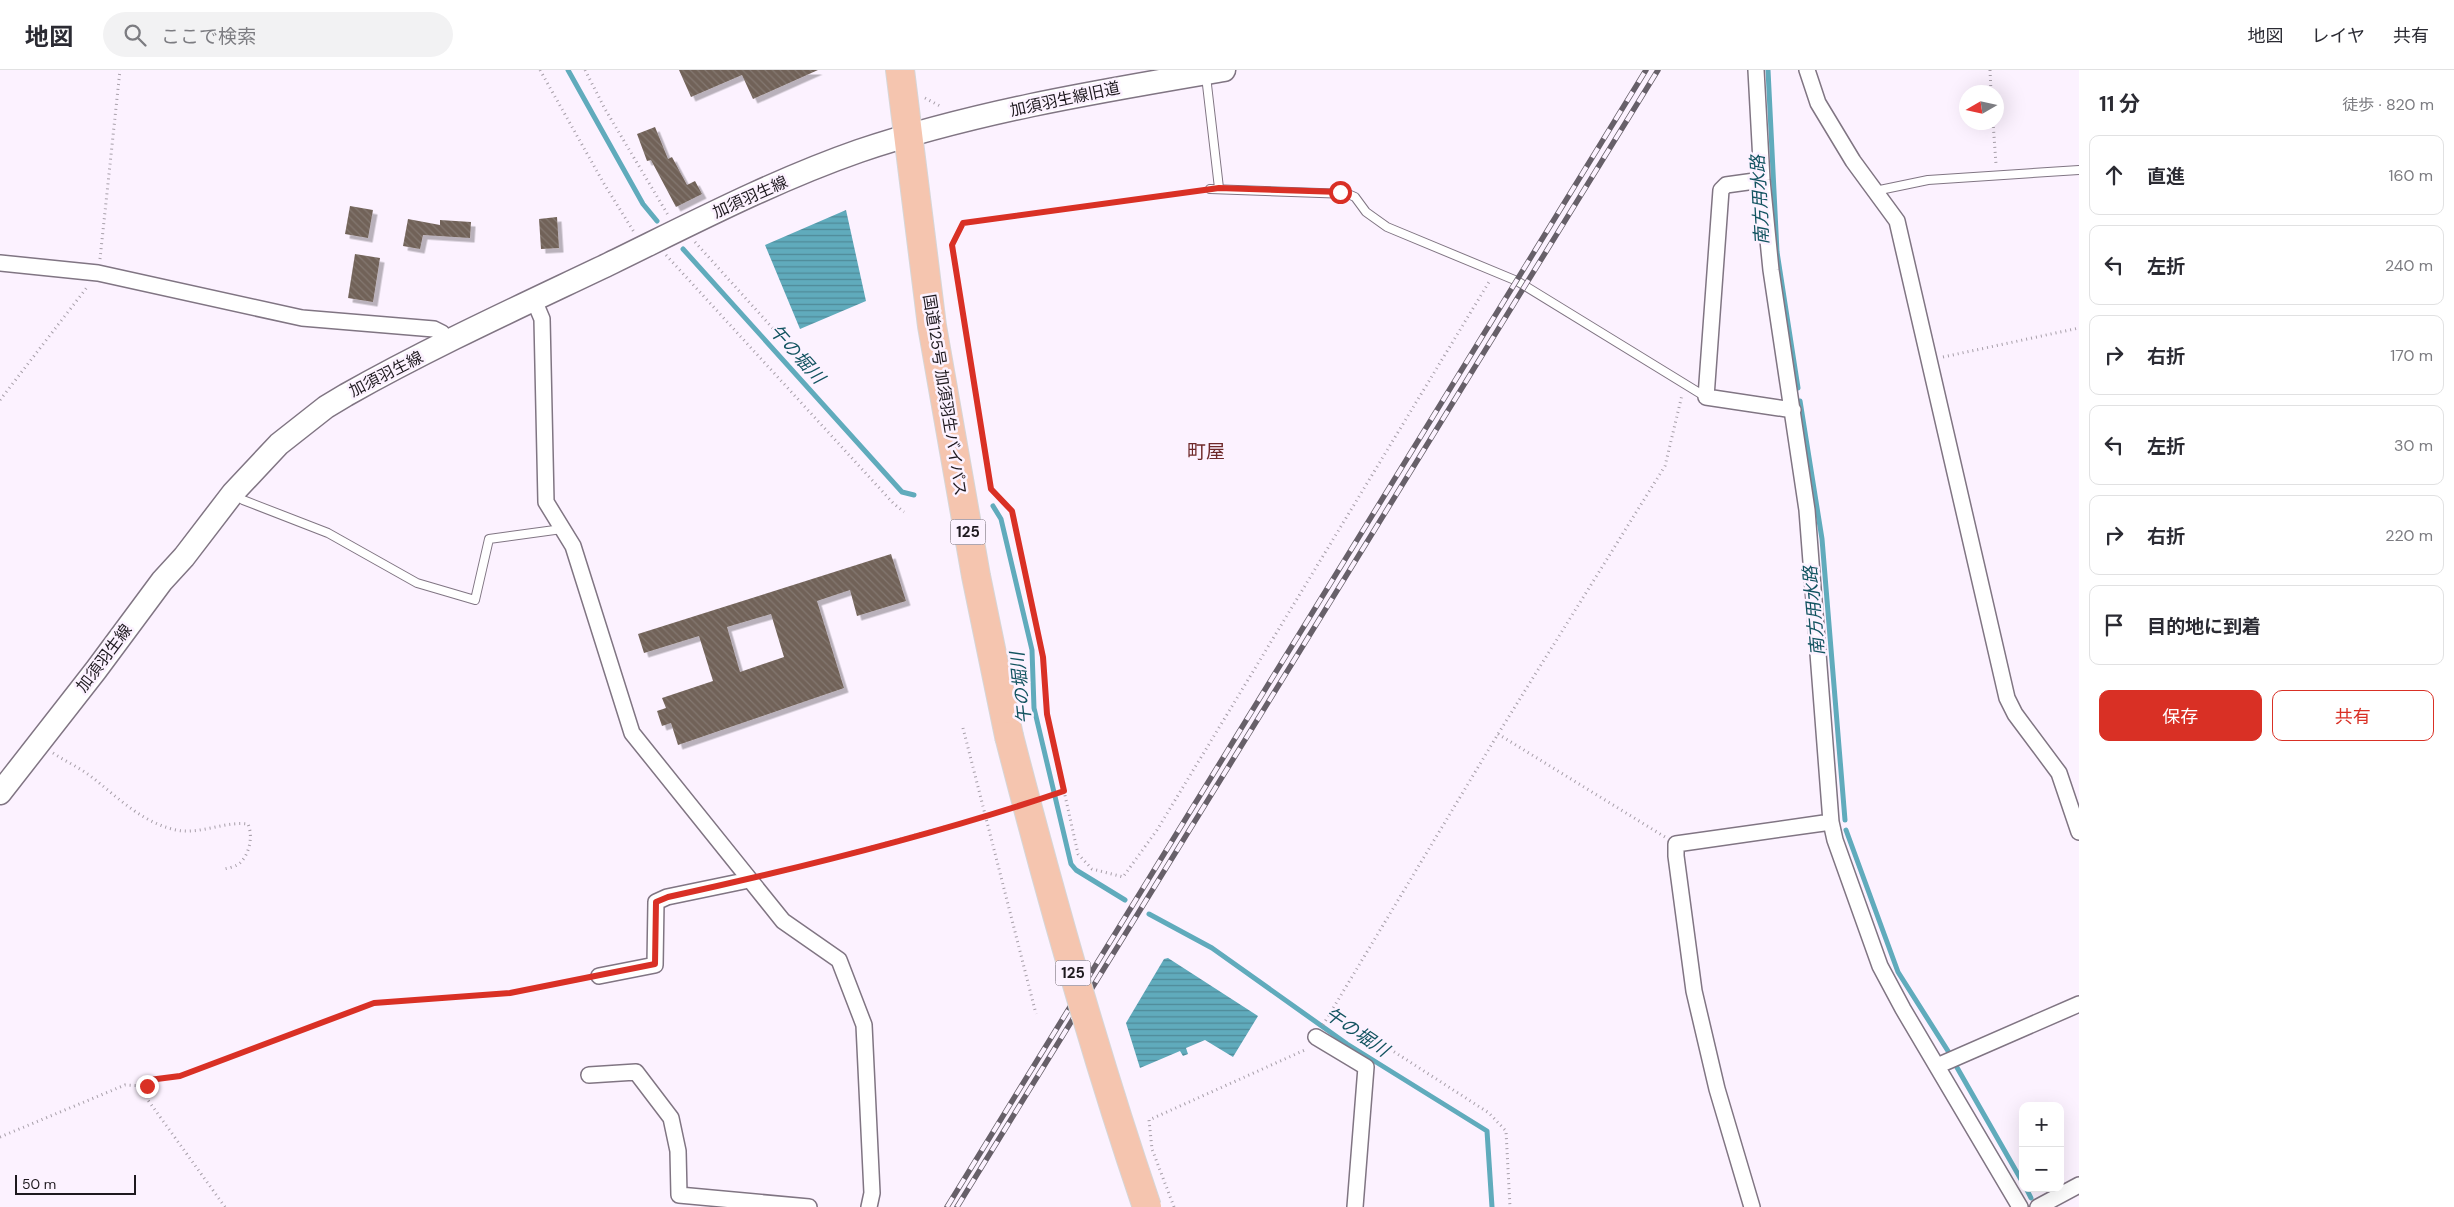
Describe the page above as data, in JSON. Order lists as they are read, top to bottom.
{
  "streets": {
    "highway": ["国道125号 加須羽生バイパス", "125"],
    "main road": ["加須羽生線旧道", "加須羽生線"]
  },
  "crossings": [
    ["加須羽生線旧道", "加須羽生線"],
    ["加須羽生線旧道", "国道125号 加須羽生バイパス"],
    ["加須羽生線", "国道125号 加須羽生バイパス"]
  ],
  "districts": ["町屋"],
  "water": ["南方用水路", "午の堀川"],
  "scale_bar": "50 m",
  "north": "left",
  "page": {
    "header": "地図",
    "search": "ここで検索",
    "nav": ["地図", "レイヤ", "共有"],
    "heading": ["11 分", "徒歩 · 820 m"],
    "list": [
      ["直進", "160 m"],
      ["左折", "240 m"],
      ["右折", "170 m"],
      ["左折", "30 m"],
      ["右折", "220 m"],
      "目的地に到着"
    ],
    "buttons": ["保存", "共有"],
    "map_buttons": ["+", "−"],
    "scale": "50 m"
  }
}
